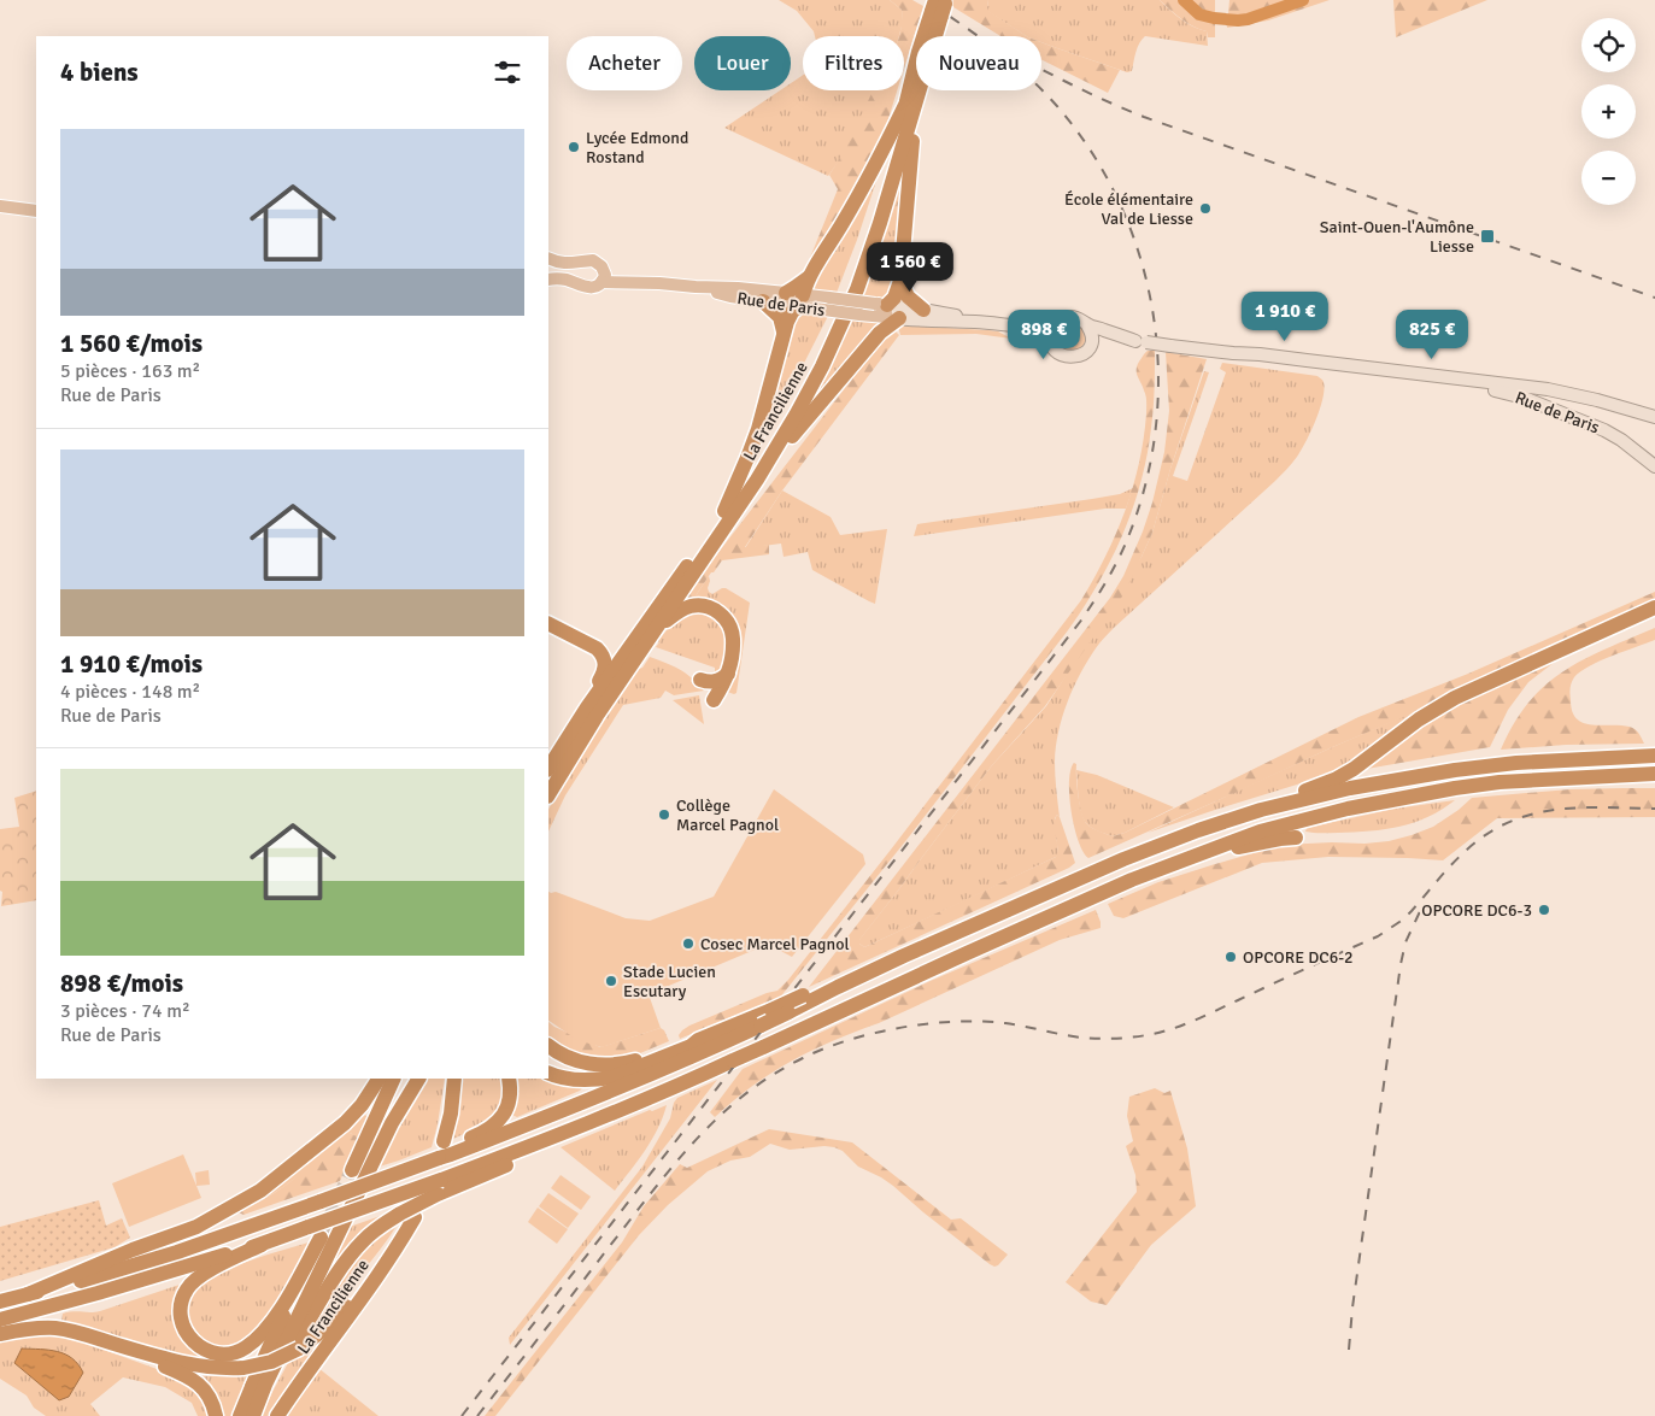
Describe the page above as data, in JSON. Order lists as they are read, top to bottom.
{
  "streets": {
    "highway": ["La Francilienne"],
    "main road": ["Rue de Paris"]
  },
  "places": {
    "other": [
      "Lycée Edmond Rostand",
      "École élémentaire Val de Liesse",
      "Collège Marcel Pagnol",
      "OPCORE DC6-3",
      "Cosec Marcel Pagnol",
      "OPCORE DC6-2",
      "Stade Lucien Escutary"
    ],
    "transit": ["Saint-Ouen-l'Aumône Liesse"]
  },
  "page": {
    "map_buttons": ["+", "−"],
    "chip": [
      "Acheter",
      "Louer",
      "Filtres",
      "Nouveau"
    ],
    "heading": "4 biens",
    "list": [
      {
        "name": "1 560 €/mois",
        "note": "5 pièces · 163 m² · Rue de Paris"
      },
      {
        "name": "1 910 €/mois",
        "note": "4 pièces · 148 m² · Rue de Paris"
      },
      {
        "name": "898 €/mois",
        "note": "3 pièces · 74 m² · Rue de Paris"
      }
    ],
    "price": [
      "1 560 €",
      "1 910 €",
      "898 €",
      "825 €"
    ]
  }
}
